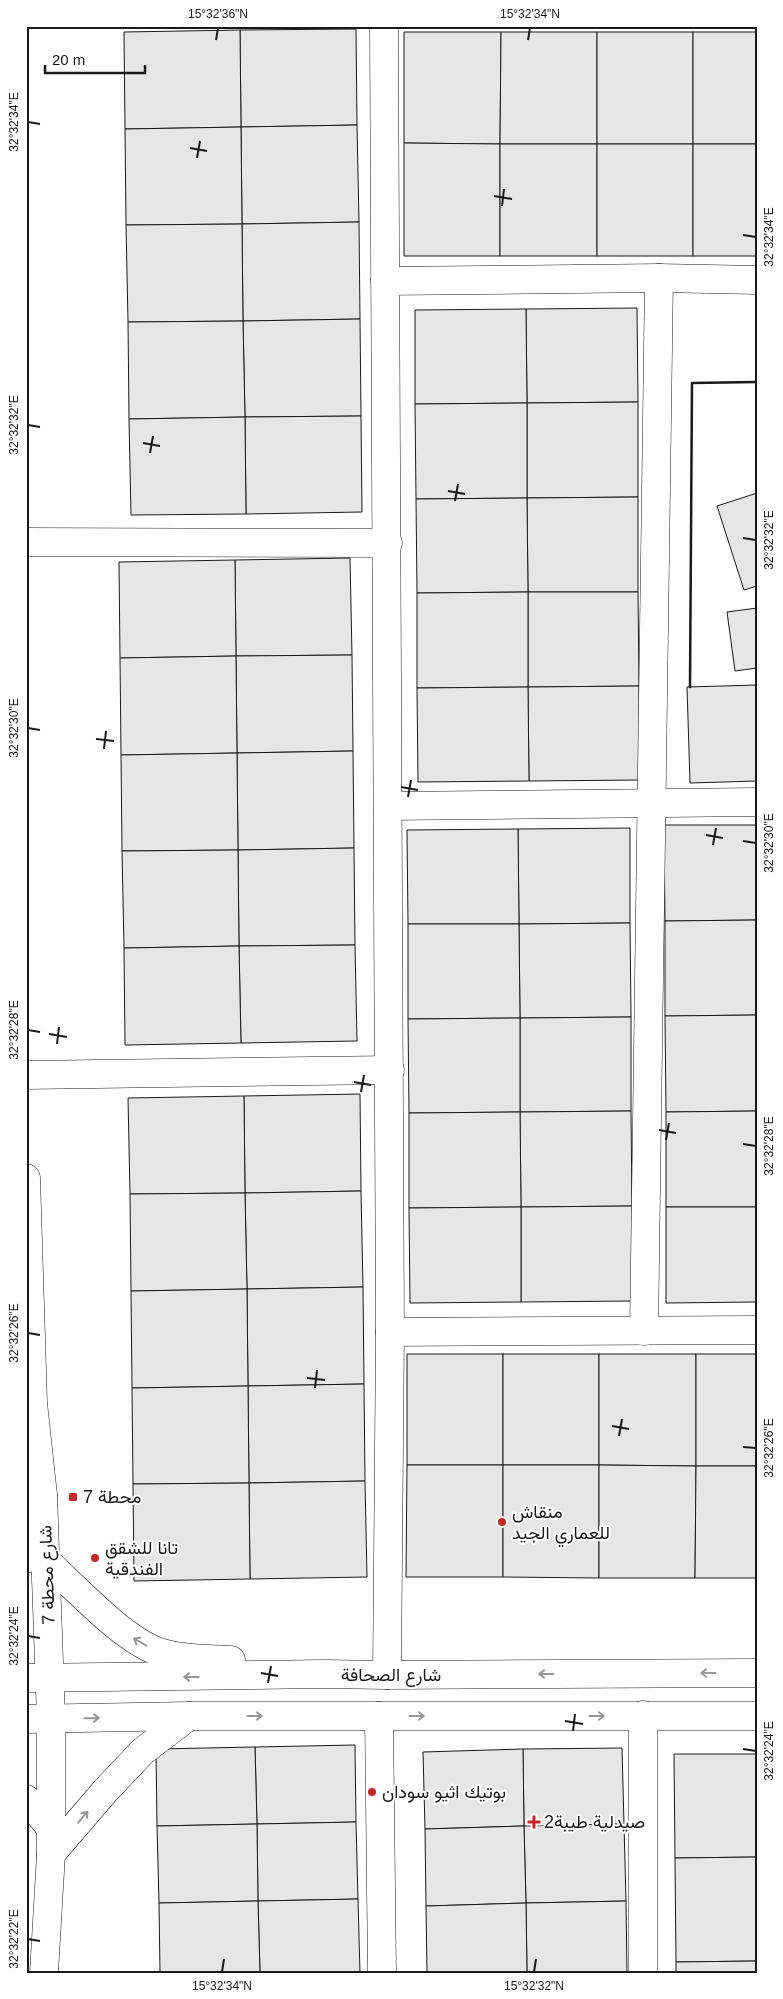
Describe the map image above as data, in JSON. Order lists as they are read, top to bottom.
{
  "streets": {
    "street": ["شارع محطة 7", "شارع الصحافة"]
  },
  "crossings": [
    ["شارع محطة 7", "شارع الصحافة"]
  ],
  "places": {
    "transit": ["محطة 7"],
    "other": ["منقاش للعماري الجيد", "تانا للشقق الفندقية", "بوتيك اثيو سودان"],
    "health": ["صيدلية طيبة2"]
  },
  "scale_bar": "20 m",
  "coordinates": [
    "15°32'36\"N",
    "15°32'34\"N",
    "32°32'34\"E",
    "32°32'32\"E",
    "32°32'30\"E",
    "32°32'28\"E",
    "32°32'26\"E",
    "32°32'24\"E",
    "32°32'22\"E",
    "15°32'32\"N"
  ]
}
